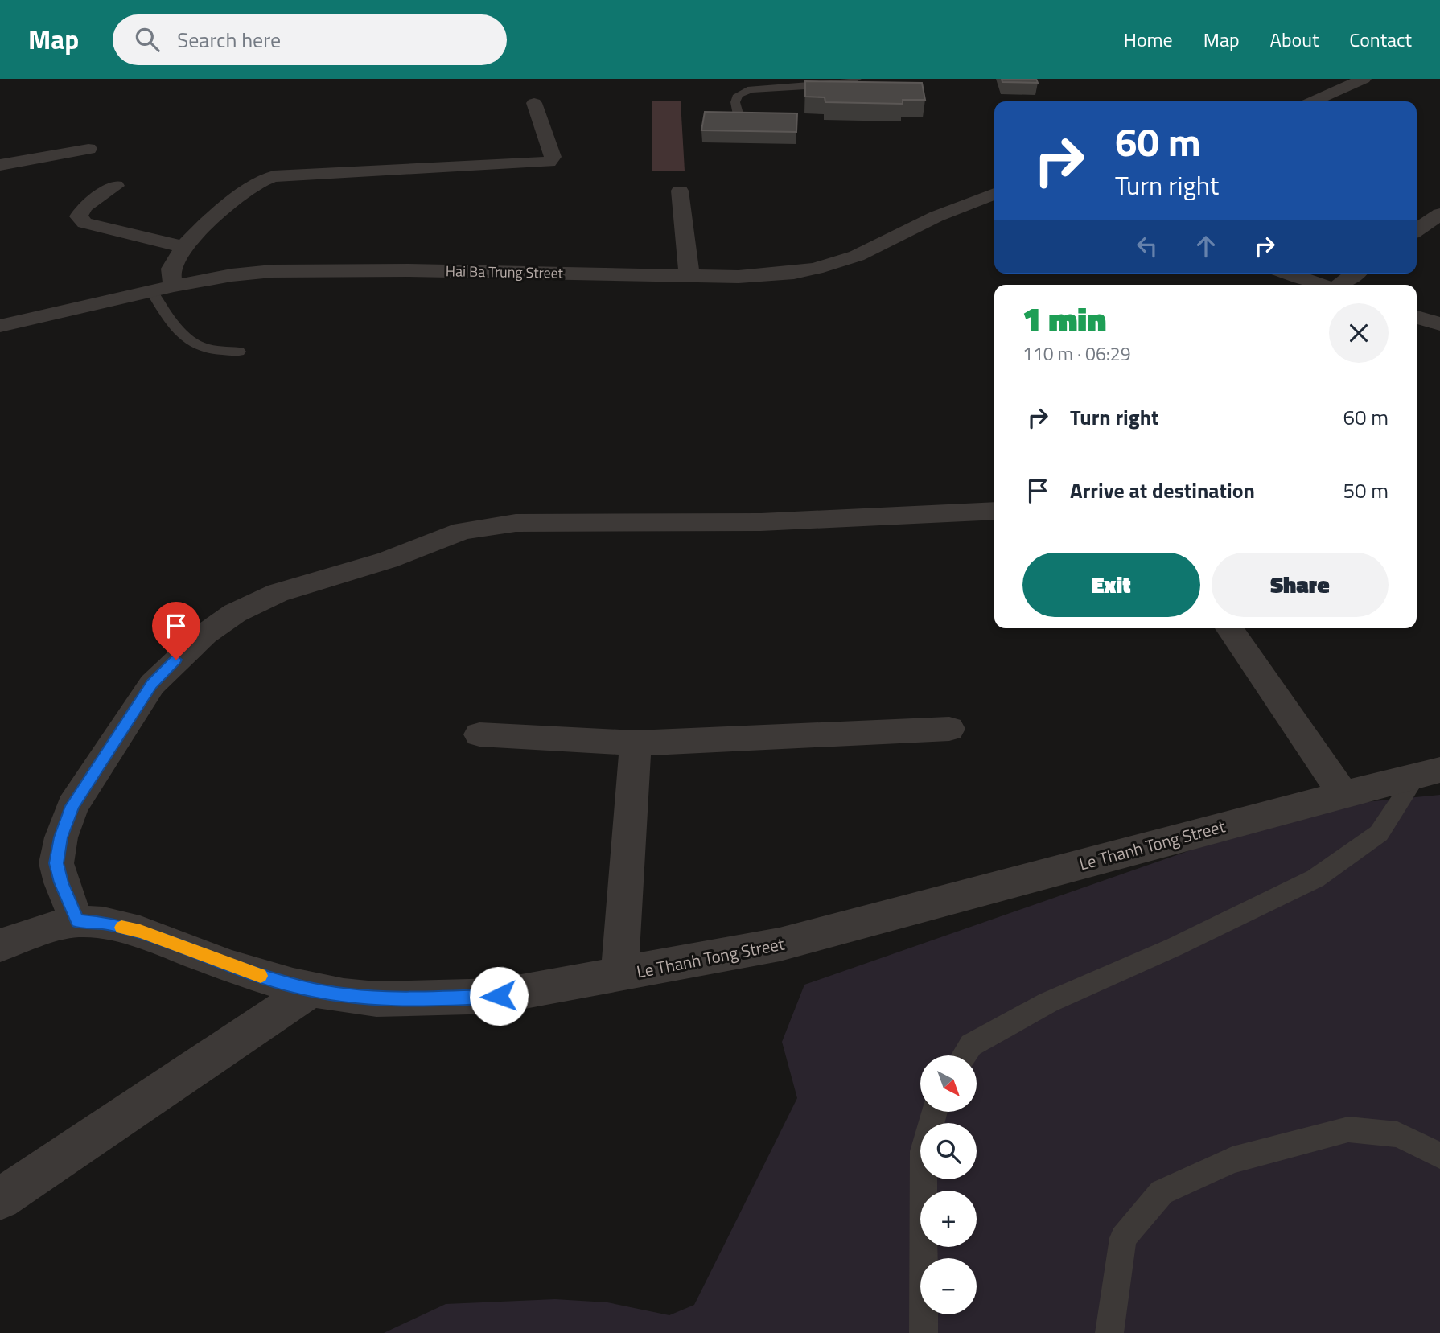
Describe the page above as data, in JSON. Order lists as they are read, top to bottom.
{
  "streets": {
    "street": ["Hai Ba Trung Street", "Le Thanh Tong Street"]
  },
  "north": "bottom right",
  "page": {
    "header": "Map",
    "search": "Search here",
    "nav": [
      "Home",
      "Map",
      "About",
      "Contact"
    ],
    "turn": ["60 m", "Turn right"],
    "heading": ["1 min", "110 m · 06:29"],
    "list": [
      {
        "name": "Turn right",
        "value": "60 m"
      },
      {
        "name": "Arrive at destination",
        "value": "50 m"
      }
    ],
    "buttons": ["Exit", "Share"],
    "map_buttons": ["+", "−"]
  }
}
